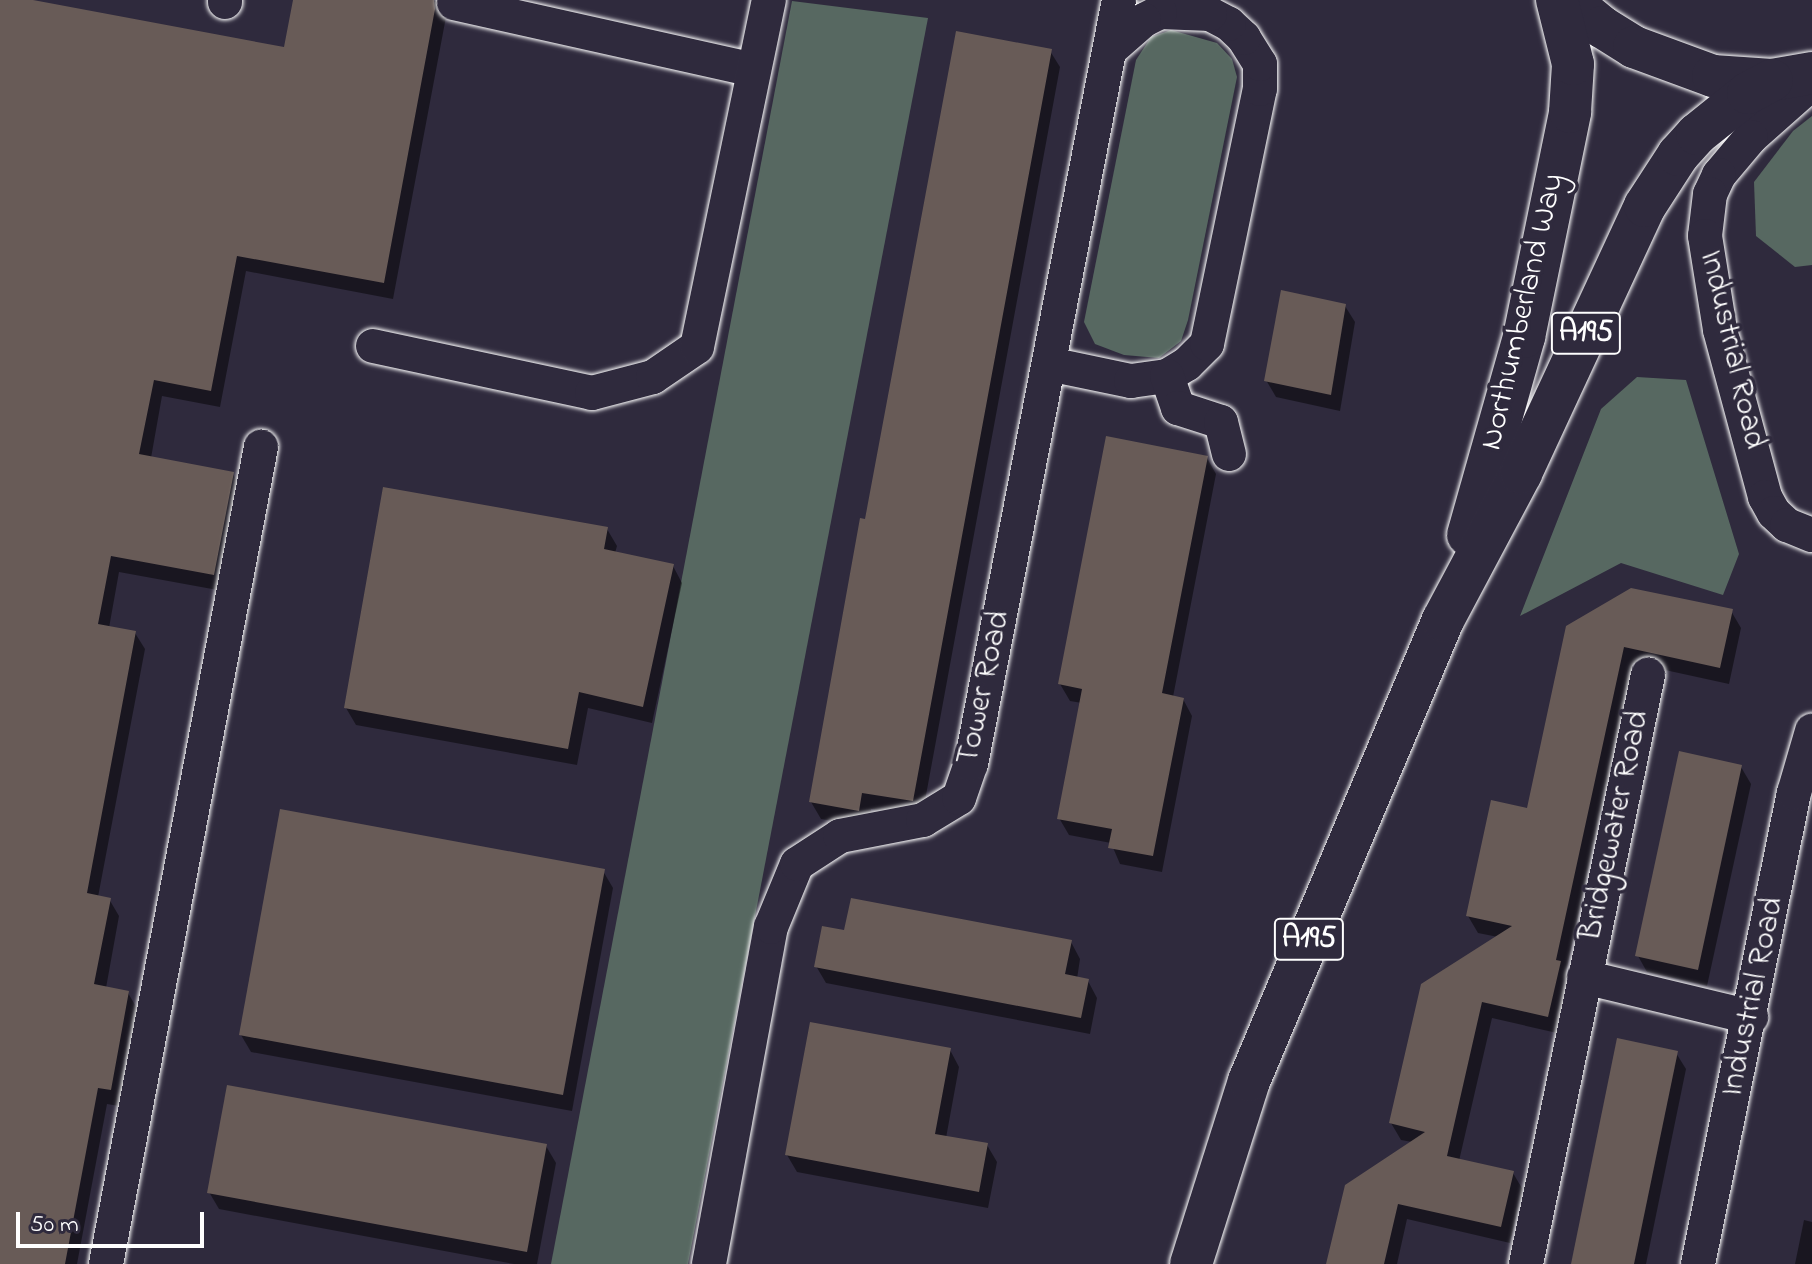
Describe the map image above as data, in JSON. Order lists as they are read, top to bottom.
{
  "streets": {
    "main road": ["Northumberland Way", "A195"],
    "street": ["Industrial Road", "Tower Road", "Bridgewater Road"]
  },
  "crossings": [
    ["Northumberland Way", "A195"],
    ["Northumberland Way", "Industrial Road"],
    ["A195", "Industrial Road"],
    ["Industrial Road", "Bridgewater Road"]
  ],
  "scale_bar": "50 m"
}
